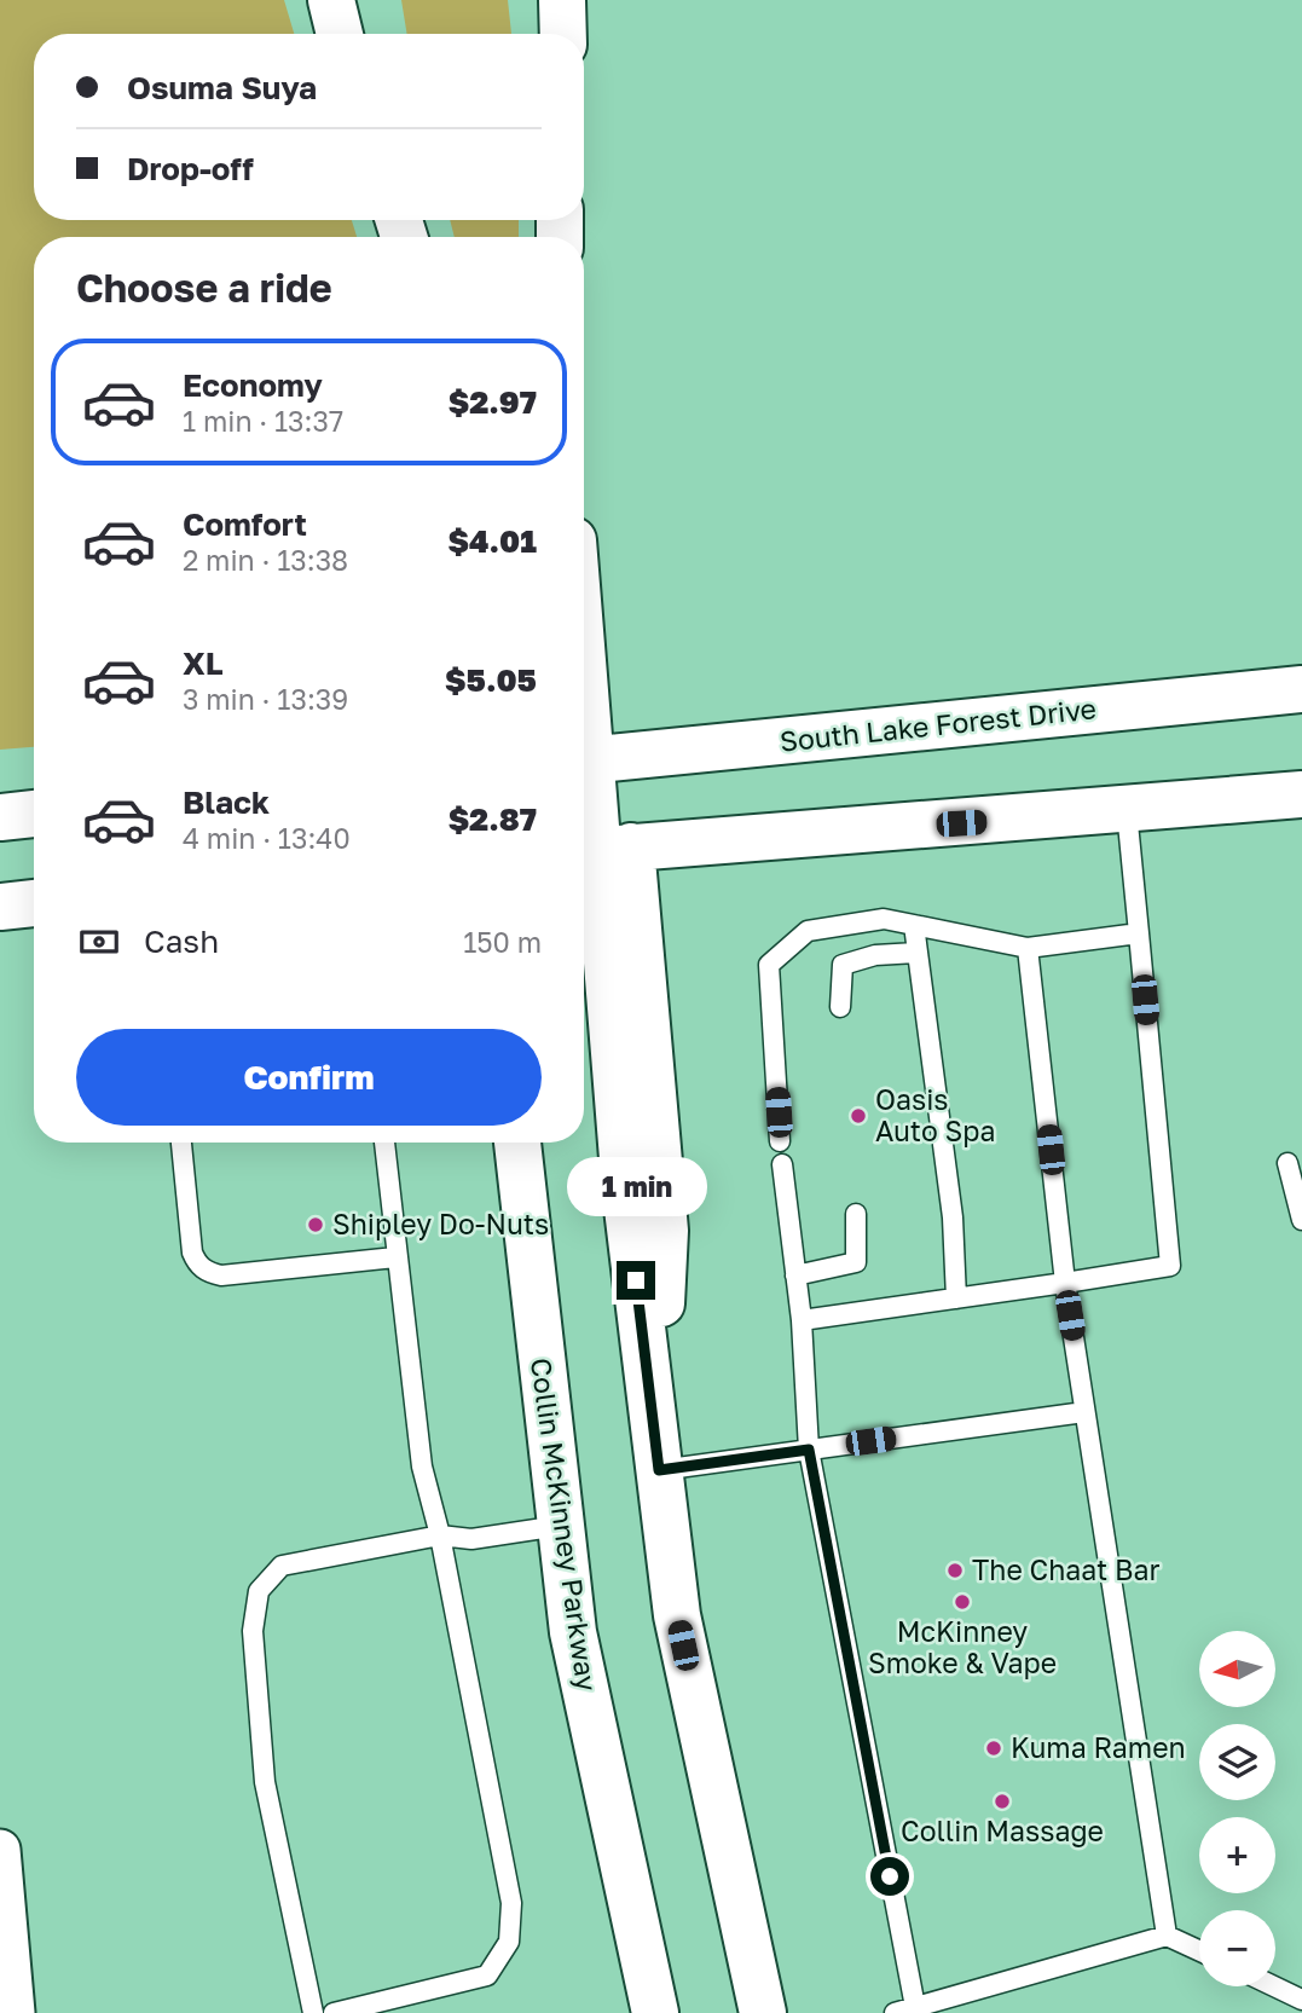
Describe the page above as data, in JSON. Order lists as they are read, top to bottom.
{
  "streets": {
    "street": ["South Lake Forest Drive", "Collin McKinney Parkway"]
  },
  "places": [
    "Oasis Auto Spa",
    "Shipley Do-Nuts",
    "The Chaat Bar",
    "McKinney Smoke & Vape",
    "Kuma Ramen",
    "Collin Massage"
  ],
  "north": "left",
  "page": {
    "banner": ["Osuma Suya", "Drop-off"],
    "heading": "Choose a ride",
    "list": [
      {
        "name": "Economy",
        "note": "1 min · 13:37",
        "value": "$2.97"
      },
      {
        "name": "Comfort",
        "note": "2 min · 13:38",
        "value": "$4.01"
      },
      {
        "name": "XL",
        "note": "3 min · 13:39",
        "value": "$5.05"
      },
      {
        "name": "Black",
        "note": "4 min · 13:40",
        "value": "$2.87"
      }
    ],
    "pay": ["Cash", "150 m"],
    "buttons": "Confirm",
    "bubble": "1 min",
    "map_buttons": ["+", "−"]
  }
}
